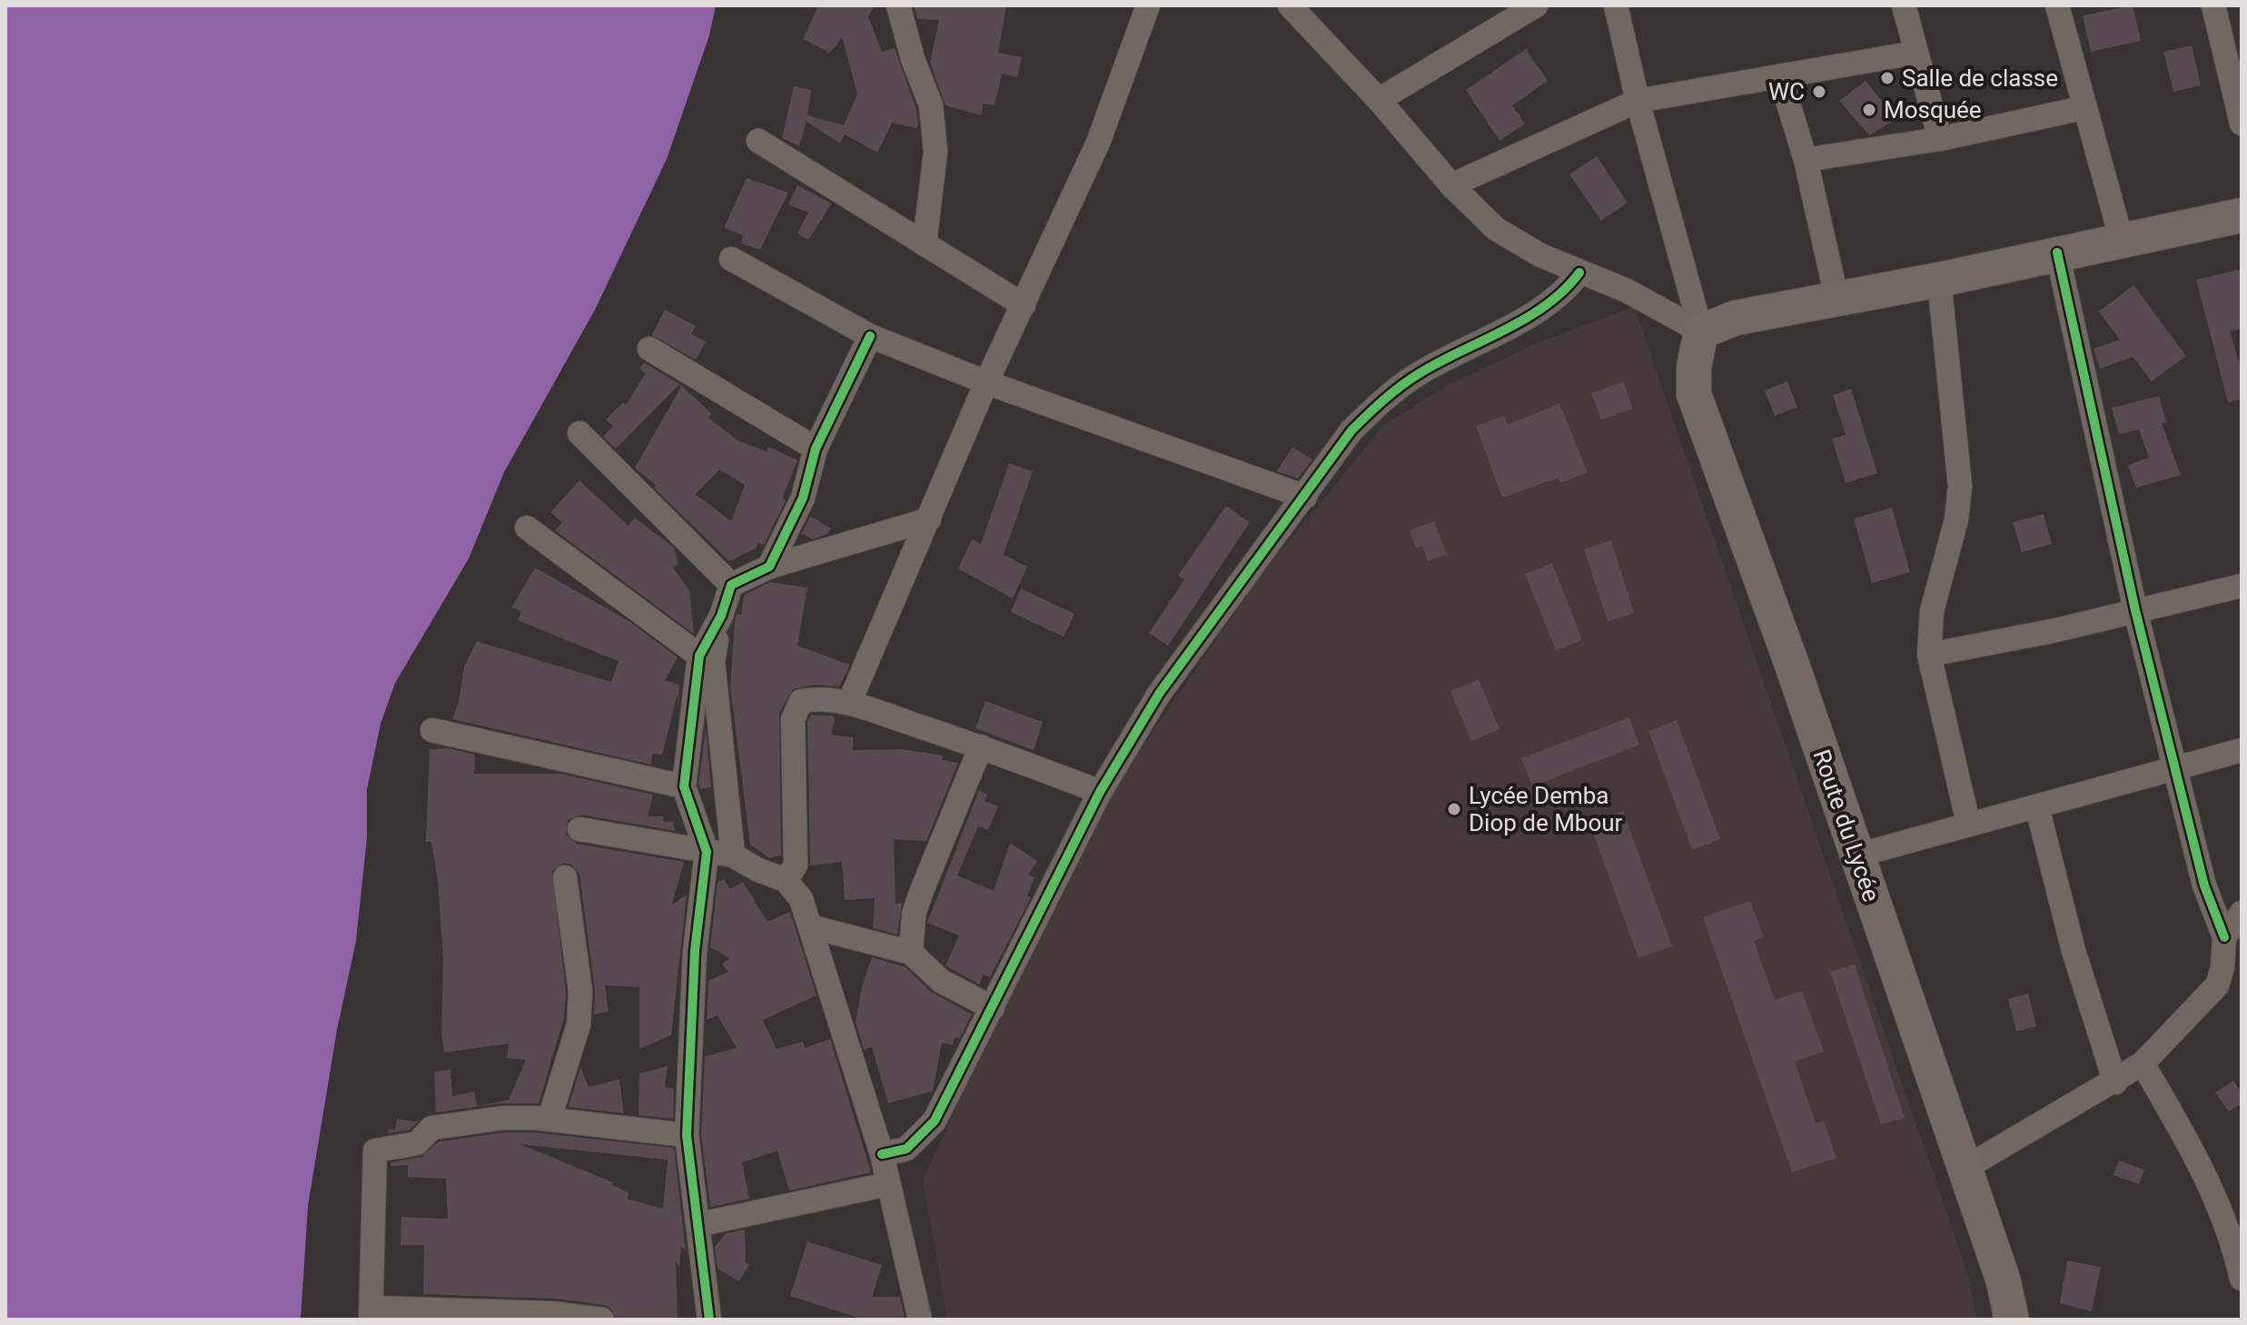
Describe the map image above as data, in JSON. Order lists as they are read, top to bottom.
{
  "streets": {
    "main road": ["Route du Lycée"]
  },
  "places": [
    "Salle de classe",
    "WC",
    "Mosquée",
    "Lycée Demba Diop de Mbour"
  ]
}
